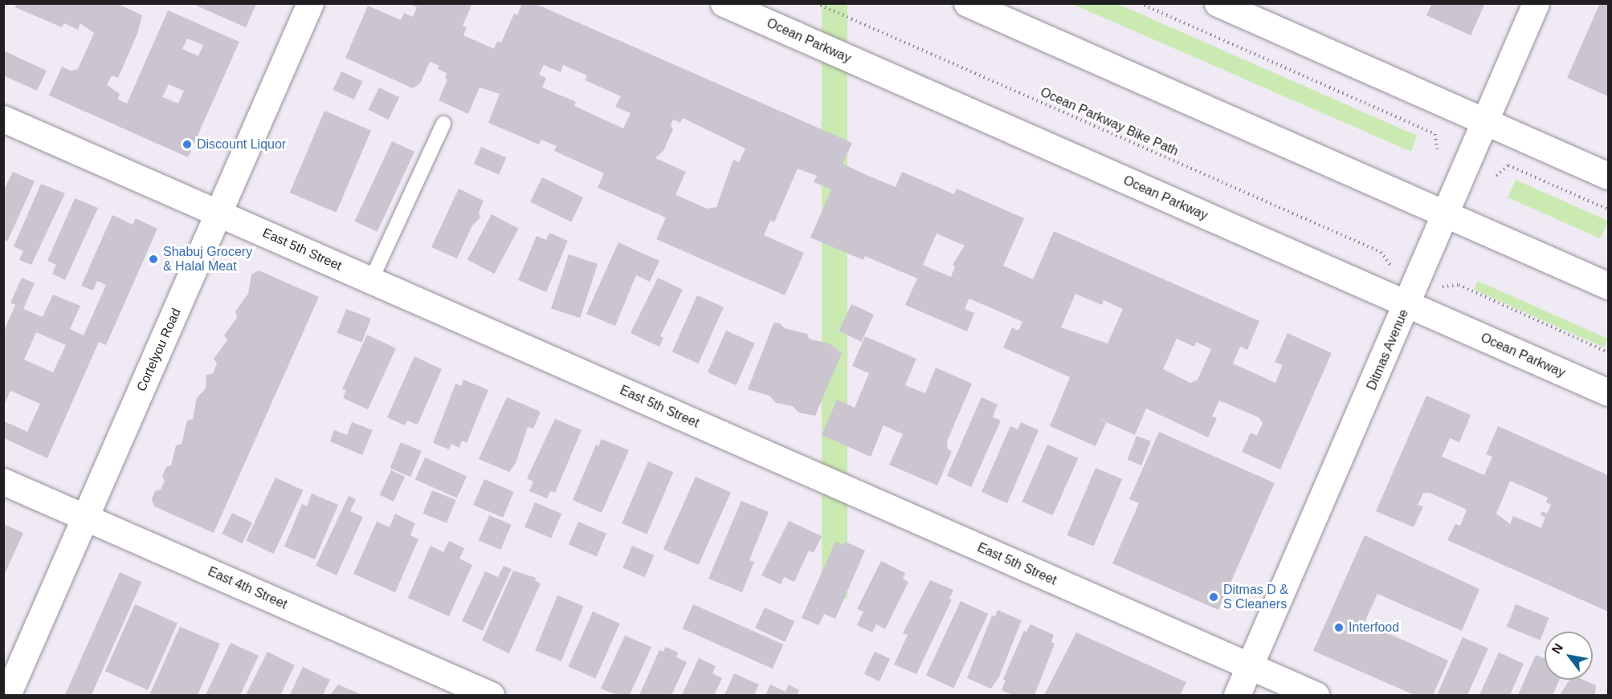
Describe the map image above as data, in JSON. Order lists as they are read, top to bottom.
{
  "streets": {
    "street": [
      "Ocean Parkway",
      "East 5th Street",
      "Cortelyou Road",
      "Ditmas Avenue",
      "East 4th Street"
    ],
    "path": ["Ocean Parkway Bike Path"]
  },
  "crossings": [
    ["Ocean Parkway", "Ditmas Avenue"],
    ["East 5th Street", "Cortelyou Road"],
    ["East 5th Street", "Ditmas Avenue"],
    ["Cortelyou Road", "East 4th Street"]
  ],
  "places": [
    "Discount Liquor",
    "Shabuj Grocery & Halal Meat",
    "Ditmas D & S Cleaners",
    "Interfood"
  ],
  "north": "top left"
}
